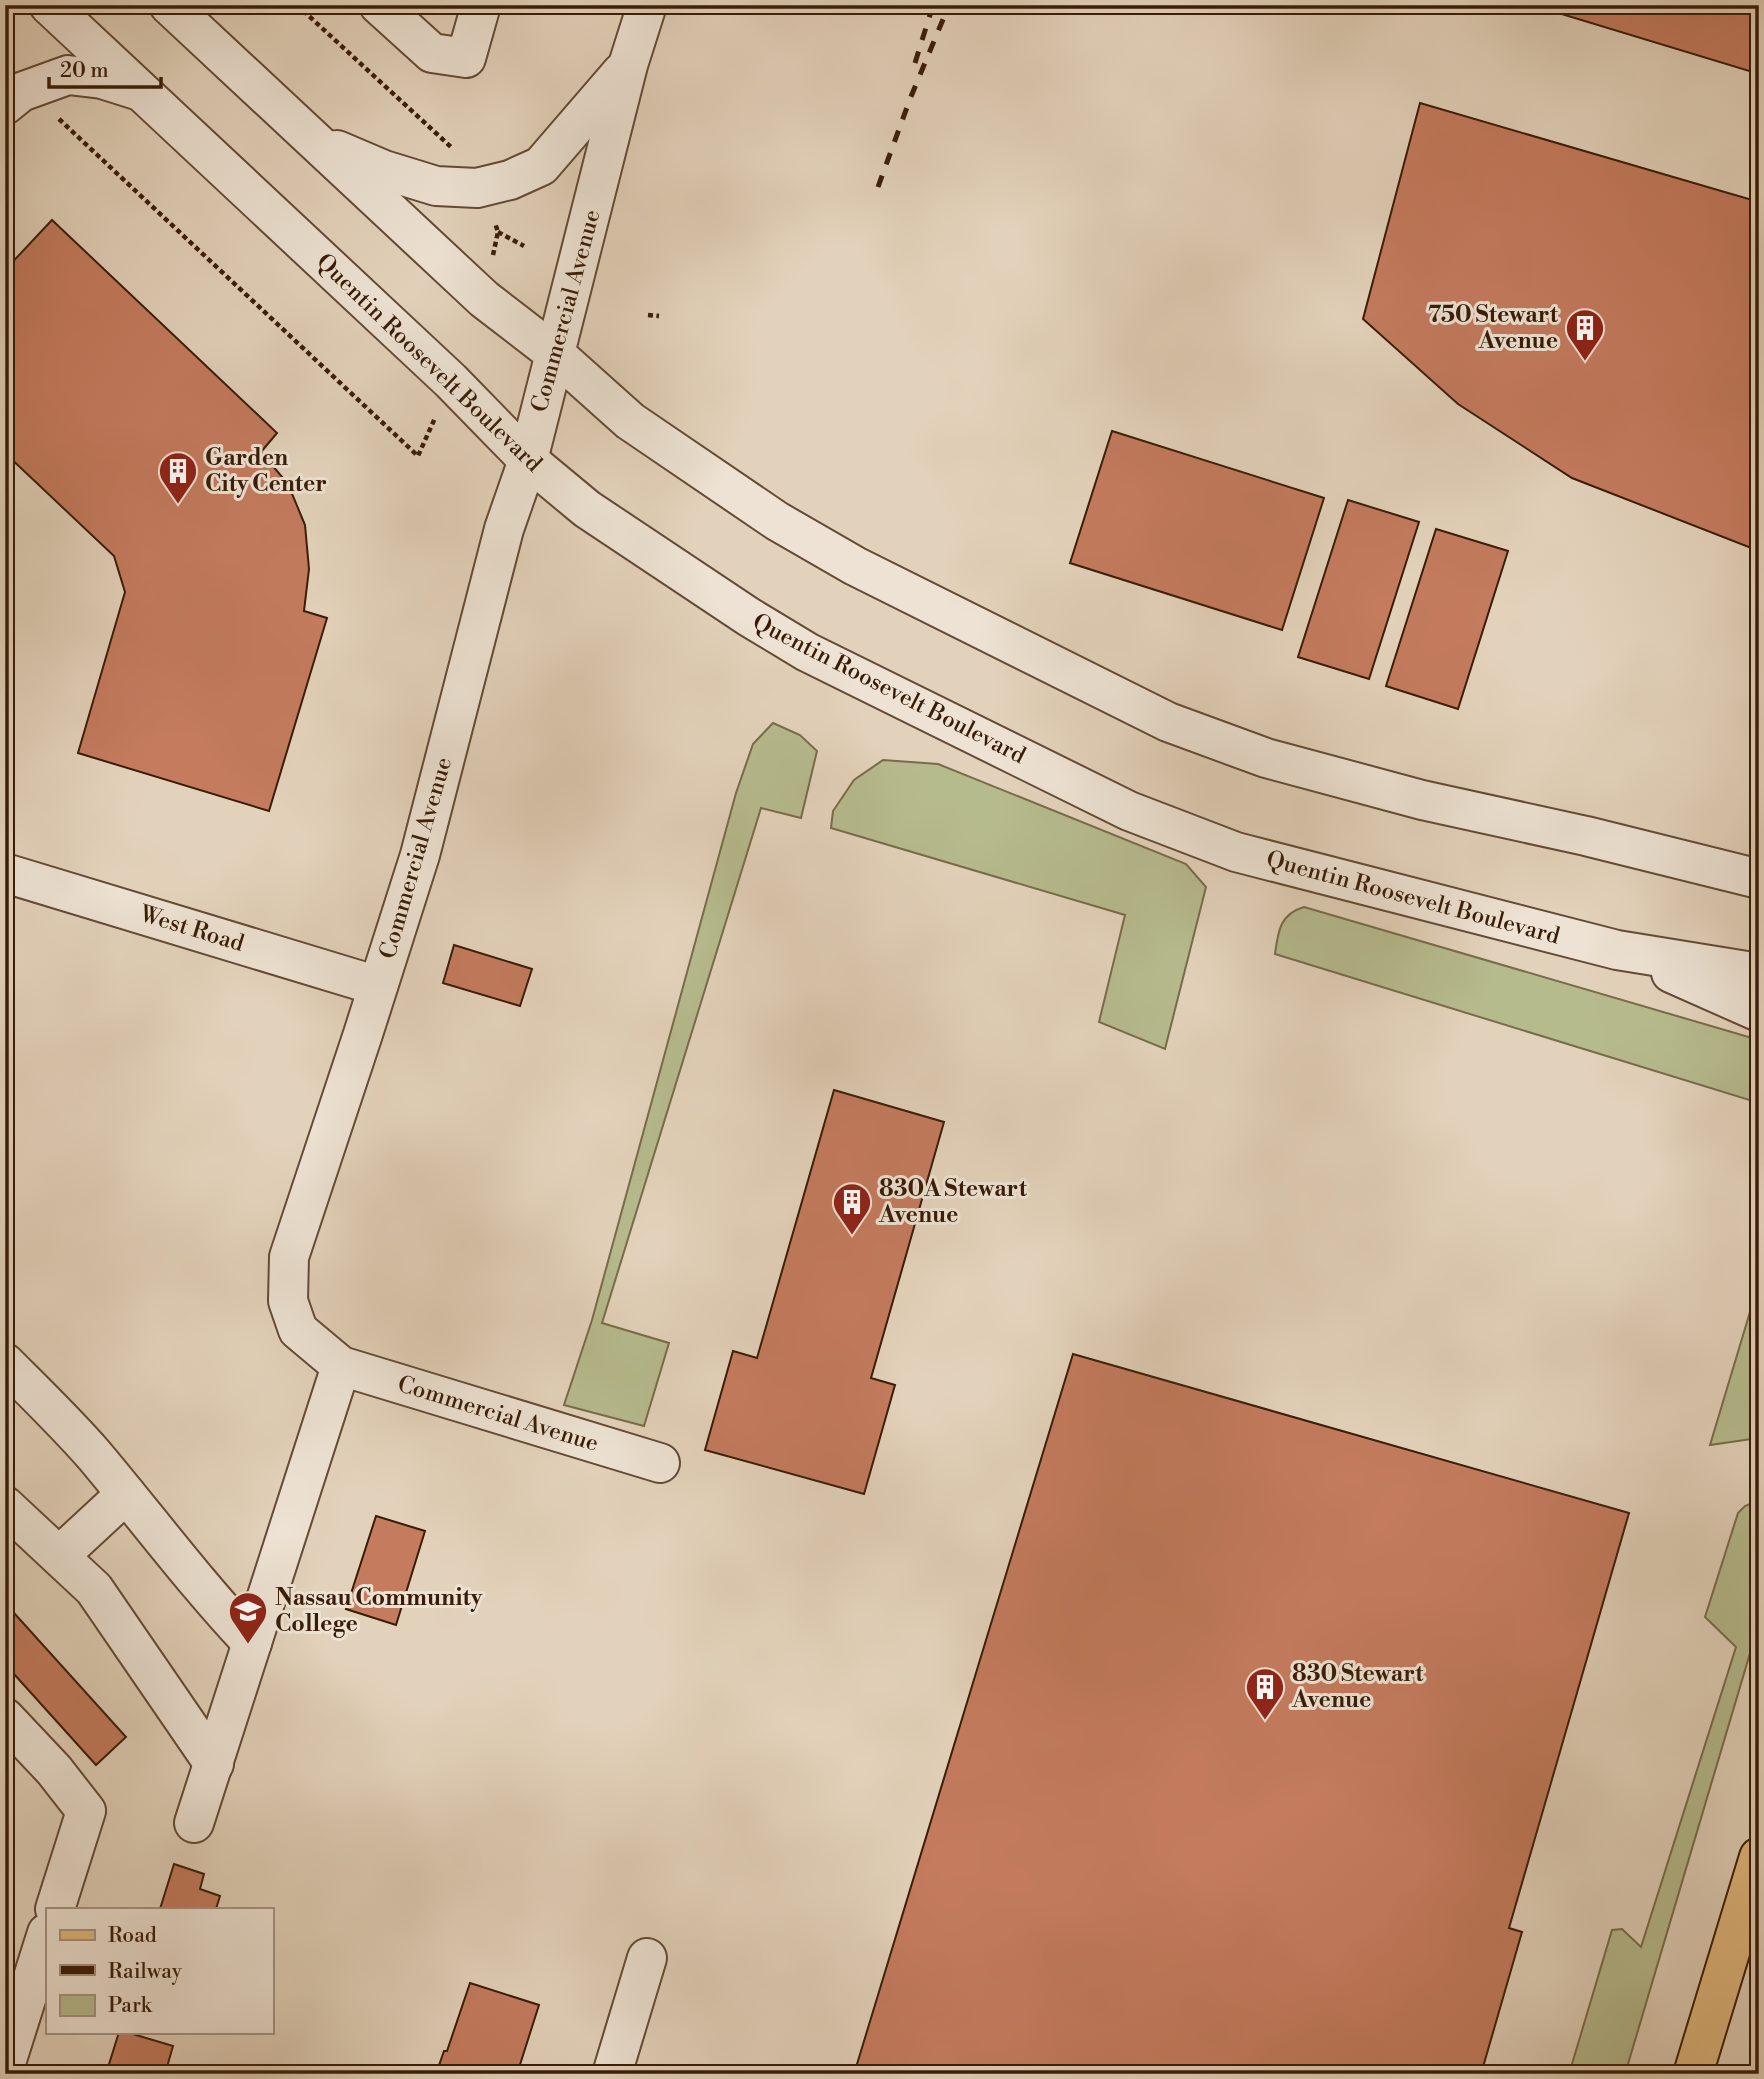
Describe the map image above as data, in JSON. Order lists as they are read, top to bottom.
{
  "streets": {
    "street": ["Commercial Avenue", "Quentin Roosevelt Boulevard", "West Road"]
  },
  "crossings": [
    ["Commercial Avenue", "Quentin Roosevelt Boulevard"],
    ["Commercial Avenue", "West Road"]
  ],
  "places": {
    "building": [
      "750 Stewart Avenue",
      "Garden City Center",
      "830A Stewart Avenue",
      "830 Stewart Avenue"
    ],
    "school or university": ["Nassau Community College"]
  },
  "legend": ["Road", "Railway", "Park"],
  "scale_bar": "20 m"
}
